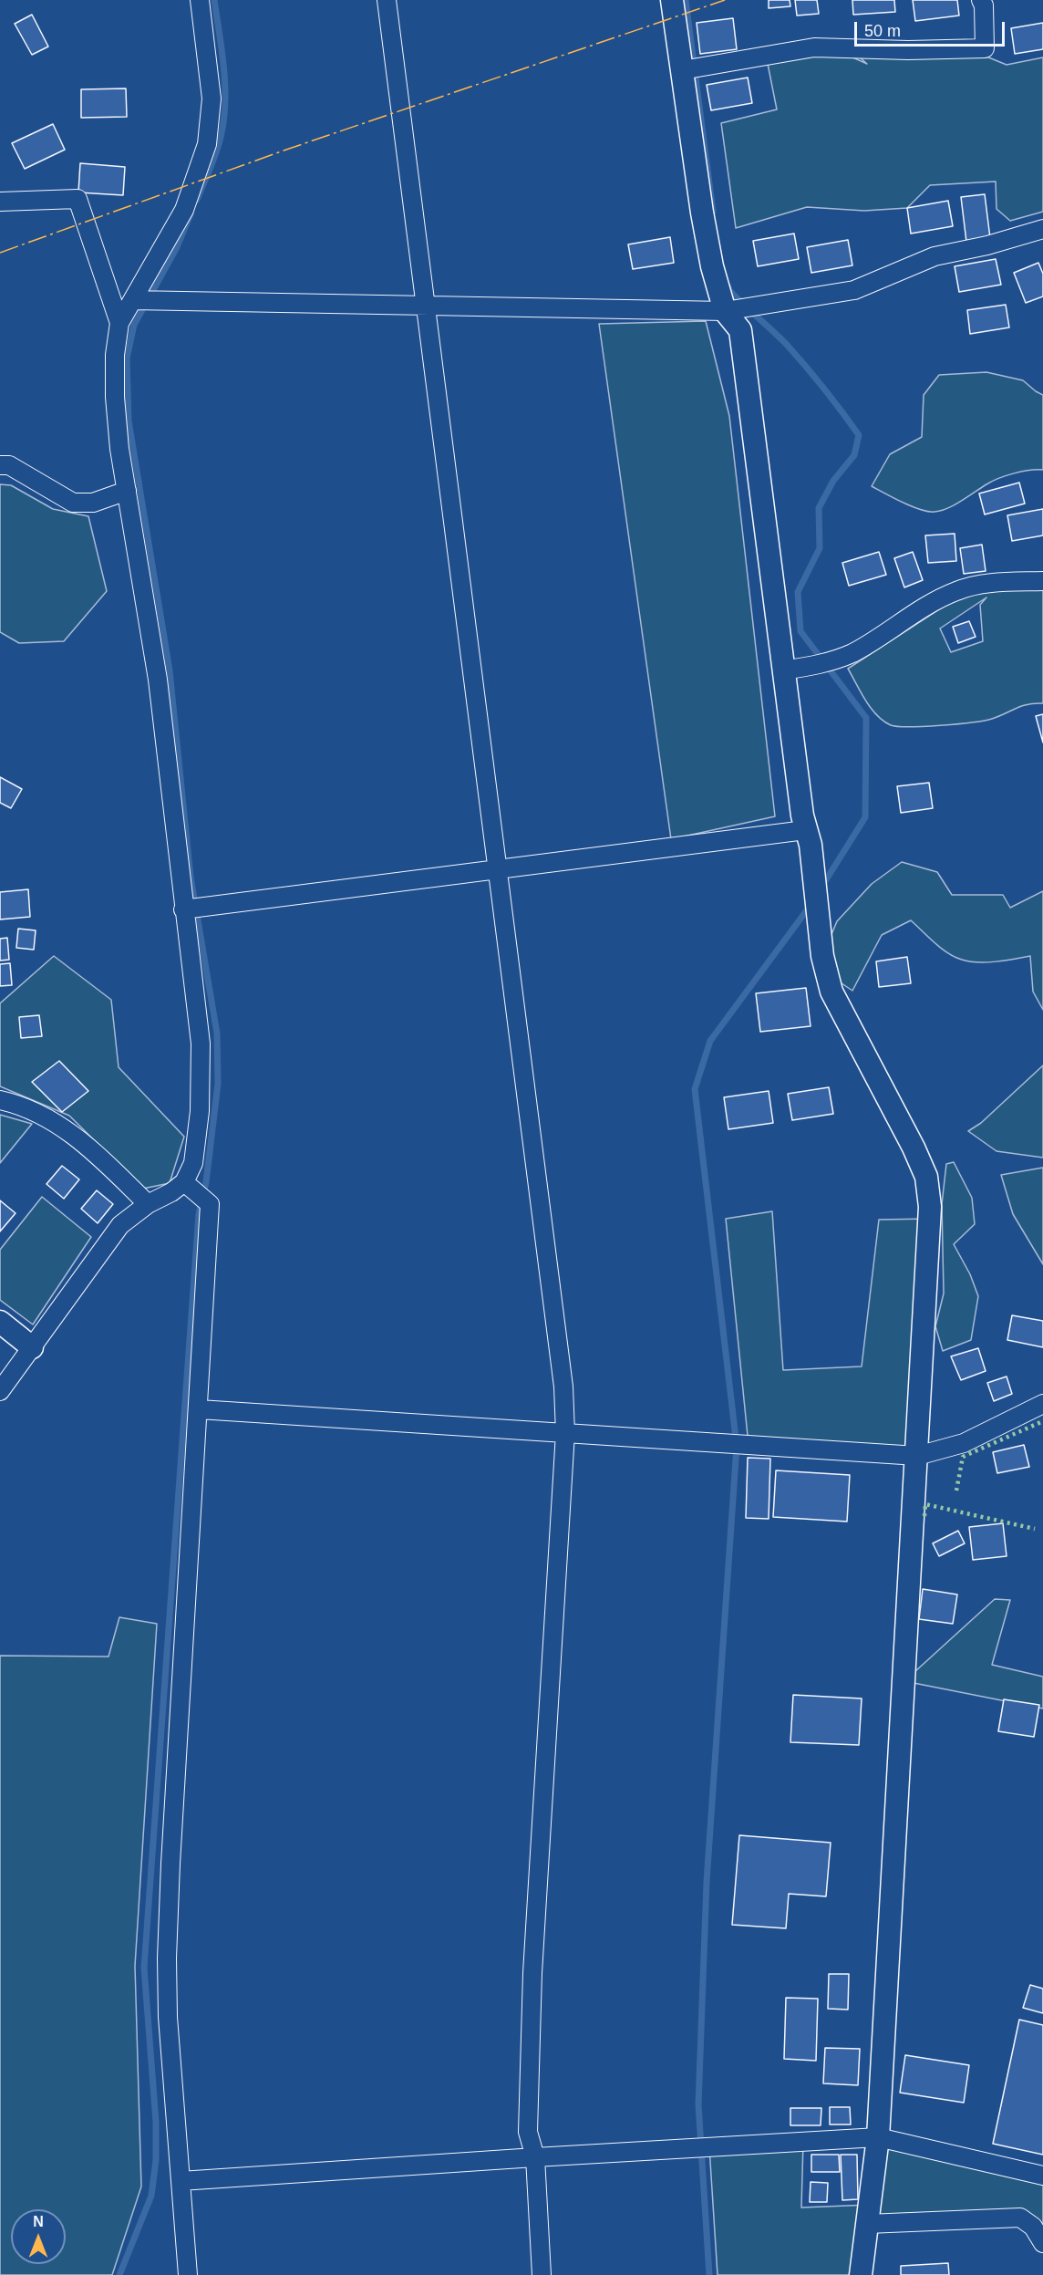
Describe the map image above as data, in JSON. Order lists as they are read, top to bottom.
{
  "scale_bar": "50 m",
  "north": "top"
}
